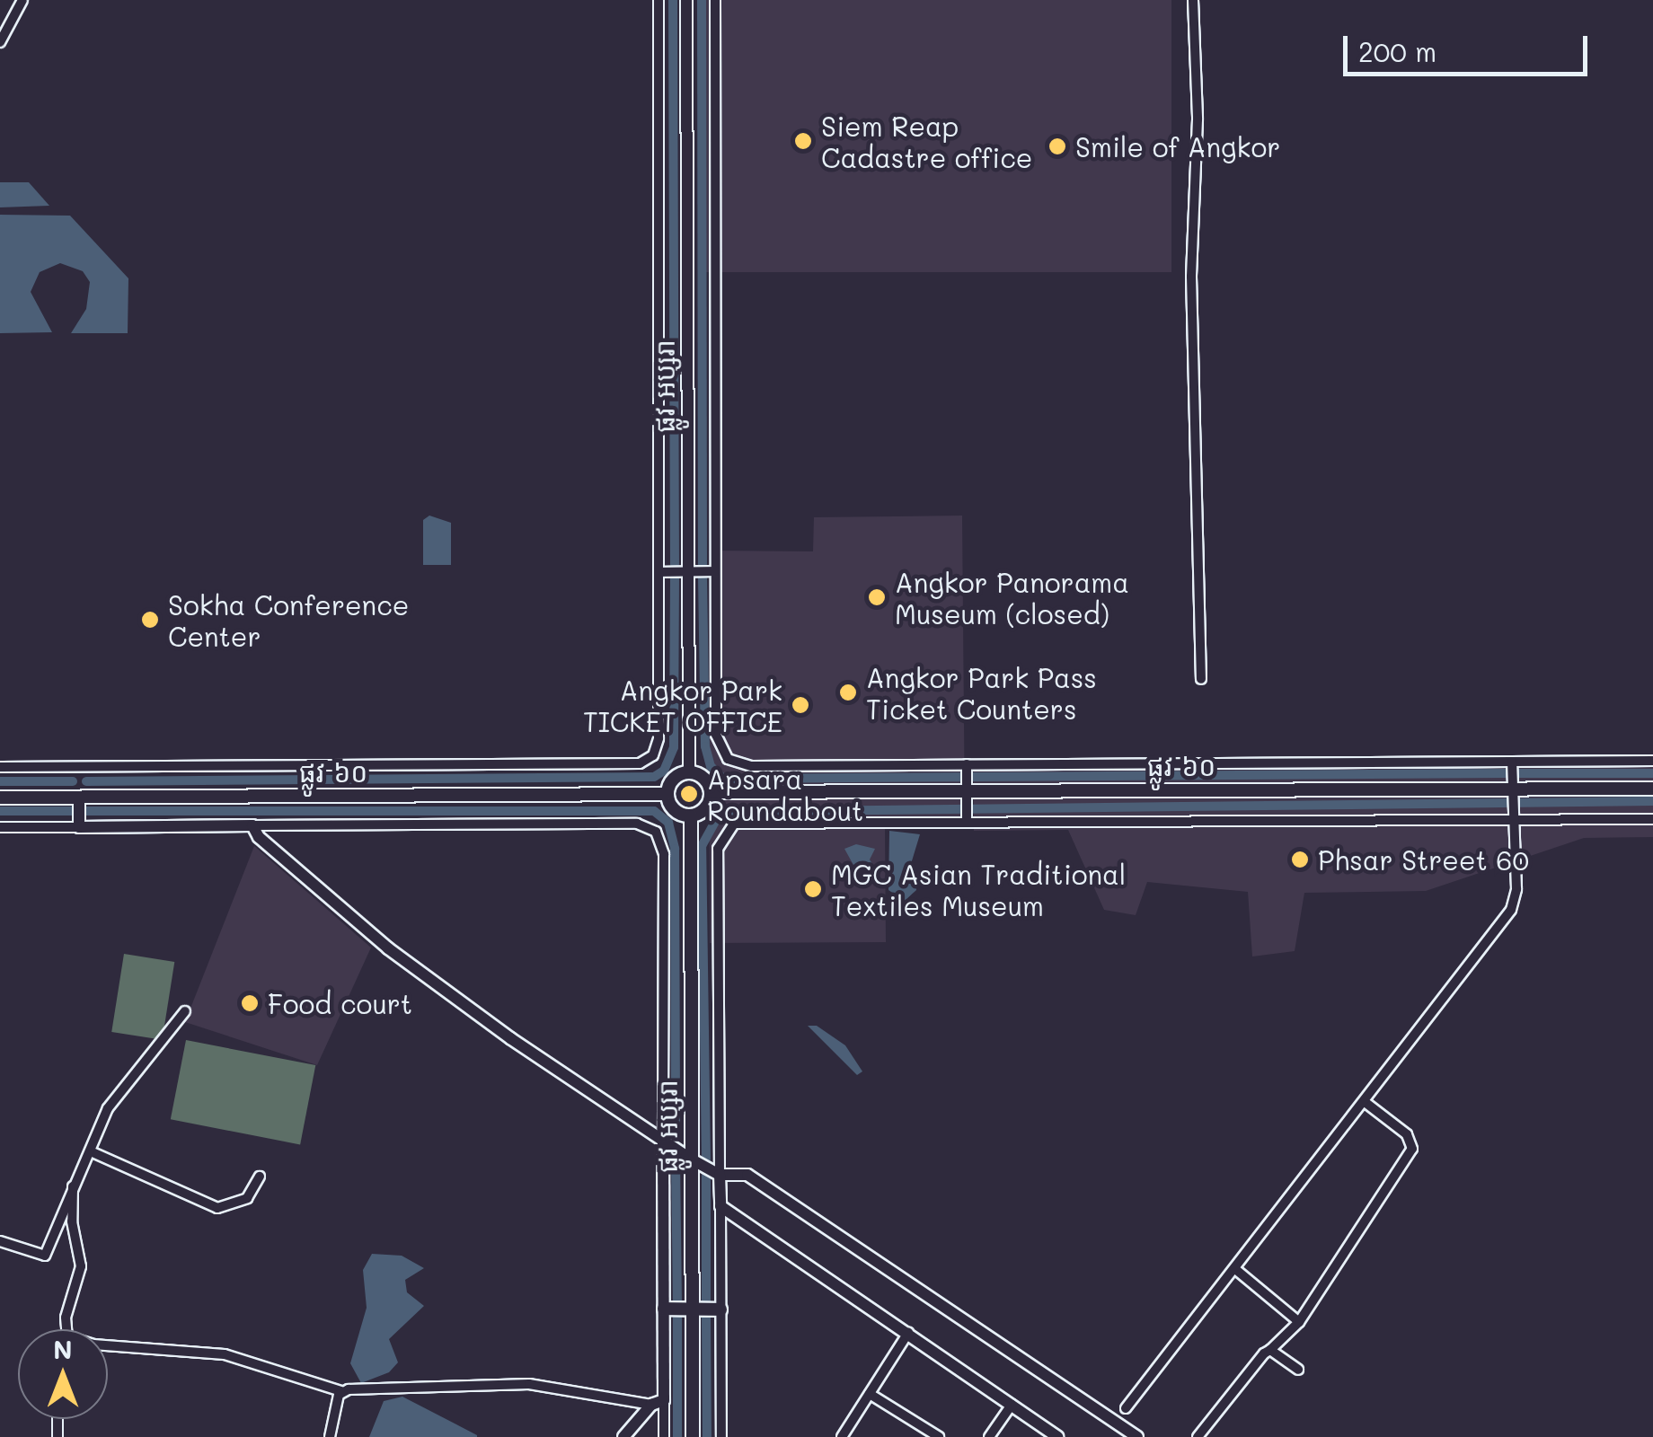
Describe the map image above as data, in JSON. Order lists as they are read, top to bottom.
{
  "streets": {
    "main road": ["ផ្លូវ អប្សរា", "ផ្លូវ ៦០"]
  },
  "crossings": [
    ["ផ្លូវ អប្សរា", "ផ្លូវ ៦០"]
  ],
  "places": [
    "Siem Reap Cadastre office",
    "Smile of Angkor",
    "Angkor Panorama Museum (closed)",
    "Sokha Conference Center",
    "Angkor Park Pass Ticket Counters",
    "Angkor Park TICKET OFFICE",
    "Apsara Roundabout",
    "Phsar Street 60",
    "MGC Asian Traditional Textiles Museum",
    "Food court"
  ],
  "scale_bar": "200 m",
  "north": "top"
}
